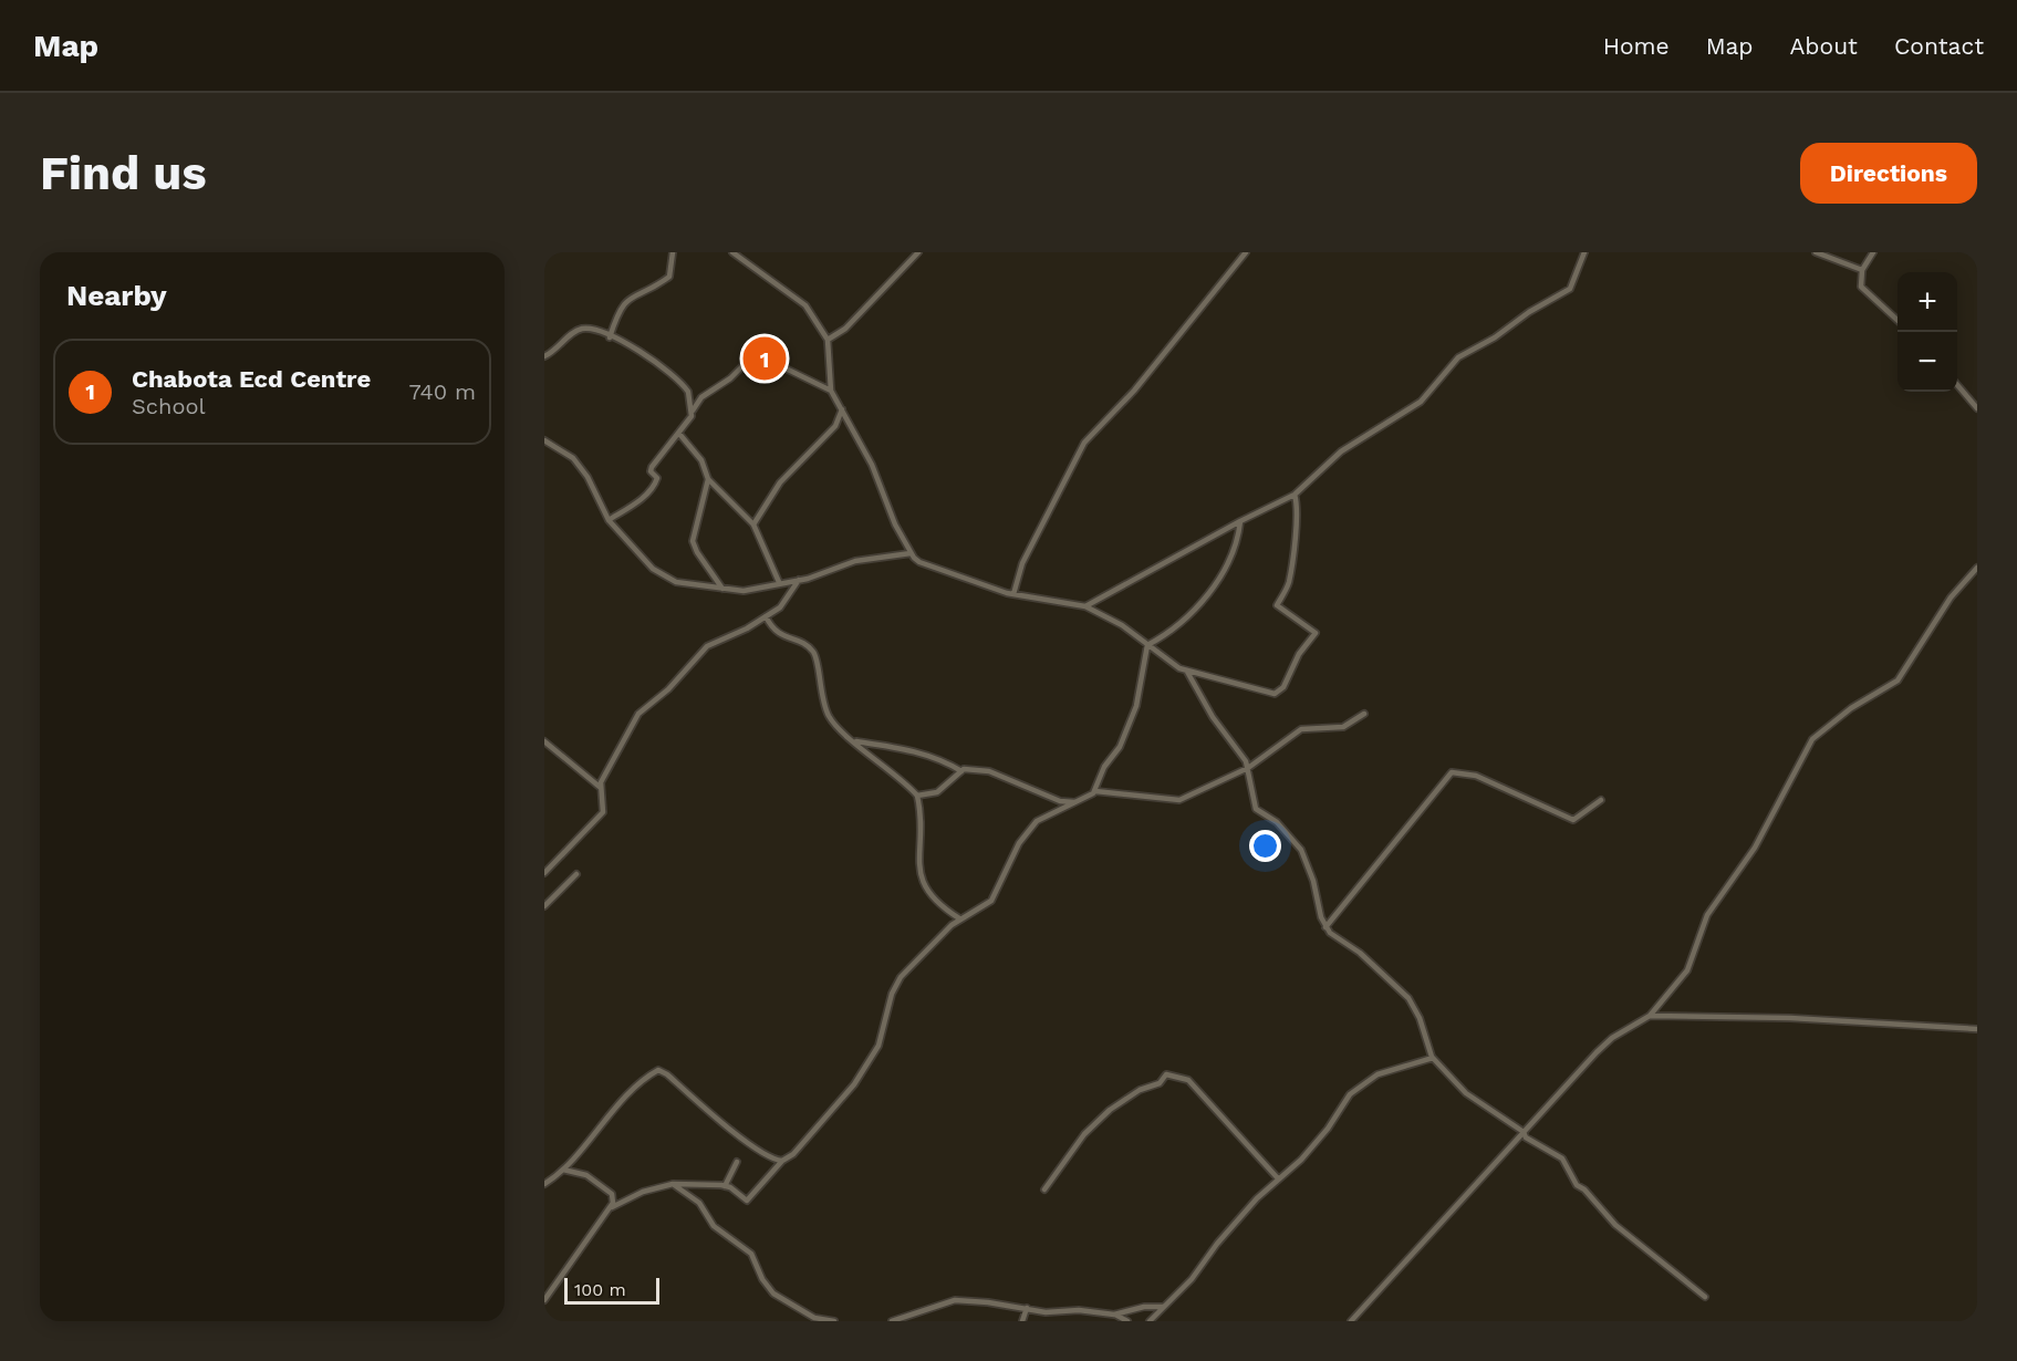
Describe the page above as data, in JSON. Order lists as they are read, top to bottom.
{
  "scale_bar": "100 m",
  "page": {
    "header": "Map",
    "nav": [
      "Home",
      "Map",
      "About",
      "Contact"
    ],
    "buttons": "Directions",
    "title": "Find us",
    "heading": "Nearby",
    "map_buttons": ["+", "−"],
    "pins": "1",
    "list": [
      {
        "mark": "1",
        "name": "Chabota Ecd Centre",
        "note": "School",
        "value": "740 m"
      }
    ],
    "scale": "100 m"
  }
}
